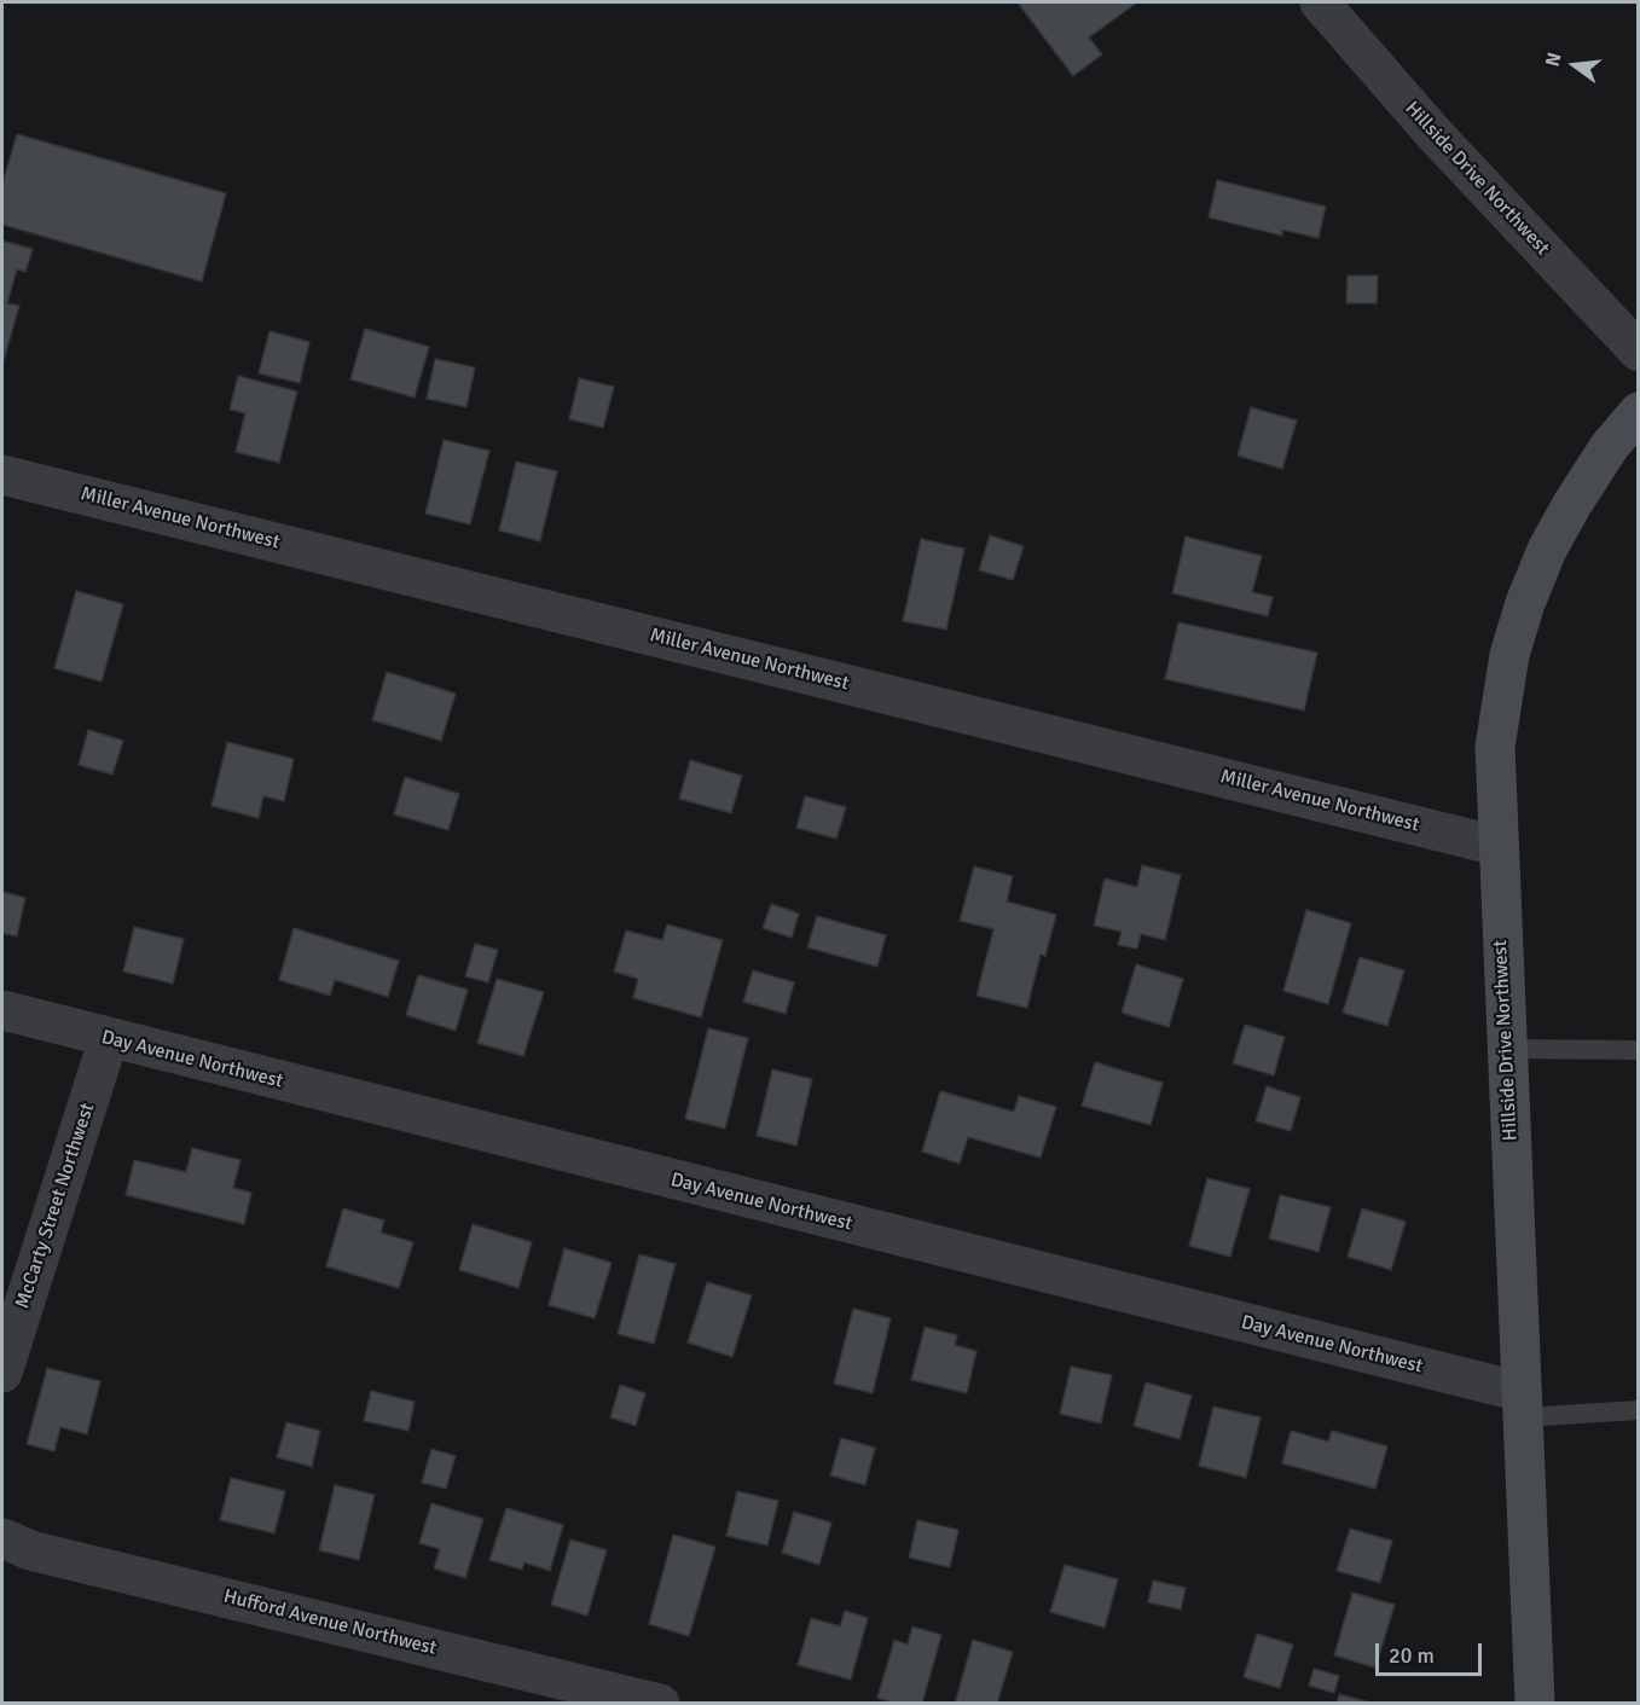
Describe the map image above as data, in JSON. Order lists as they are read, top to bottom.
{
  "streets": {
    "main road": ["Hillside Drive Northwest"],
    "street": [
      "Miller Avenue Northwest",
      "Day Avenue Northwest",
      "McCarty Street Northwest",
      "Hufford Avenue Northwest"
    ]
  },
  "crossings": [
    ["Hillside Drive Northwest", "Miller Avenue Northwest"],
    ["Hillside Drive Northwest", "Day Avenue Northwest"],
    ["Day Avenue Northwest", "McCarty Street Northwest"]
  ],
  "scale_bar": "20 m",
  "north": "left"
}
